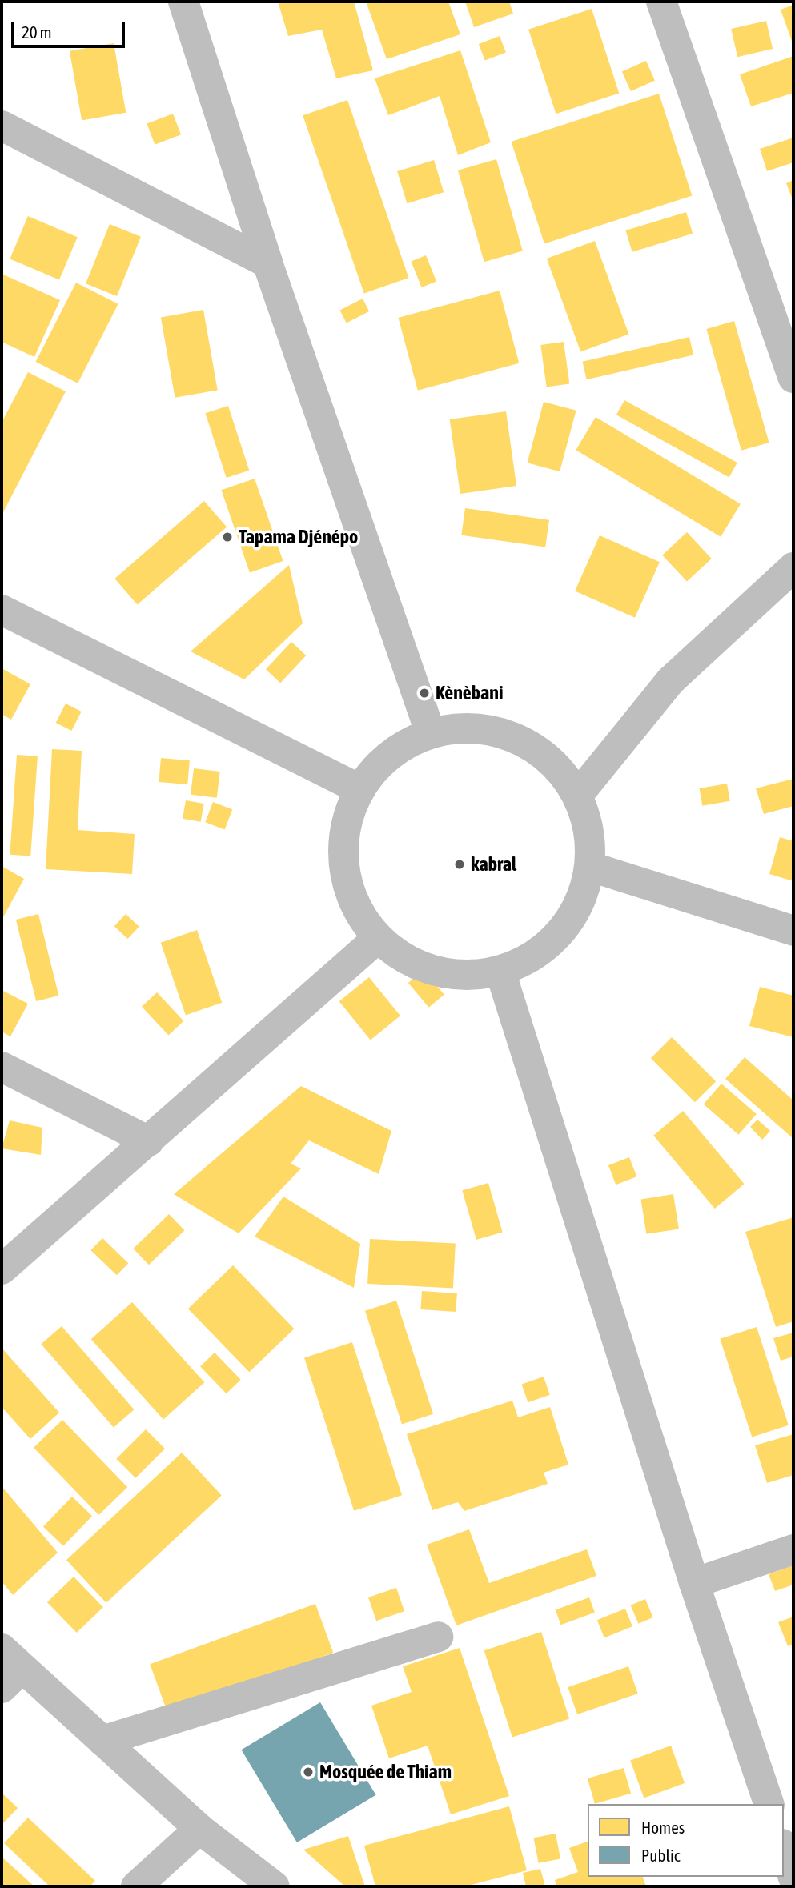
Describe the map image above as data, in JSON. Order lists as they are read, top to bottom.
{
  "places": [
    "Tapama Djénépo",
    "Kènèbani",
    "kabral",
    "Mosquée de Thiam"
  ],
  "legend": ["Homes", "Public"],
  "scale_bar": "20 m"
}
